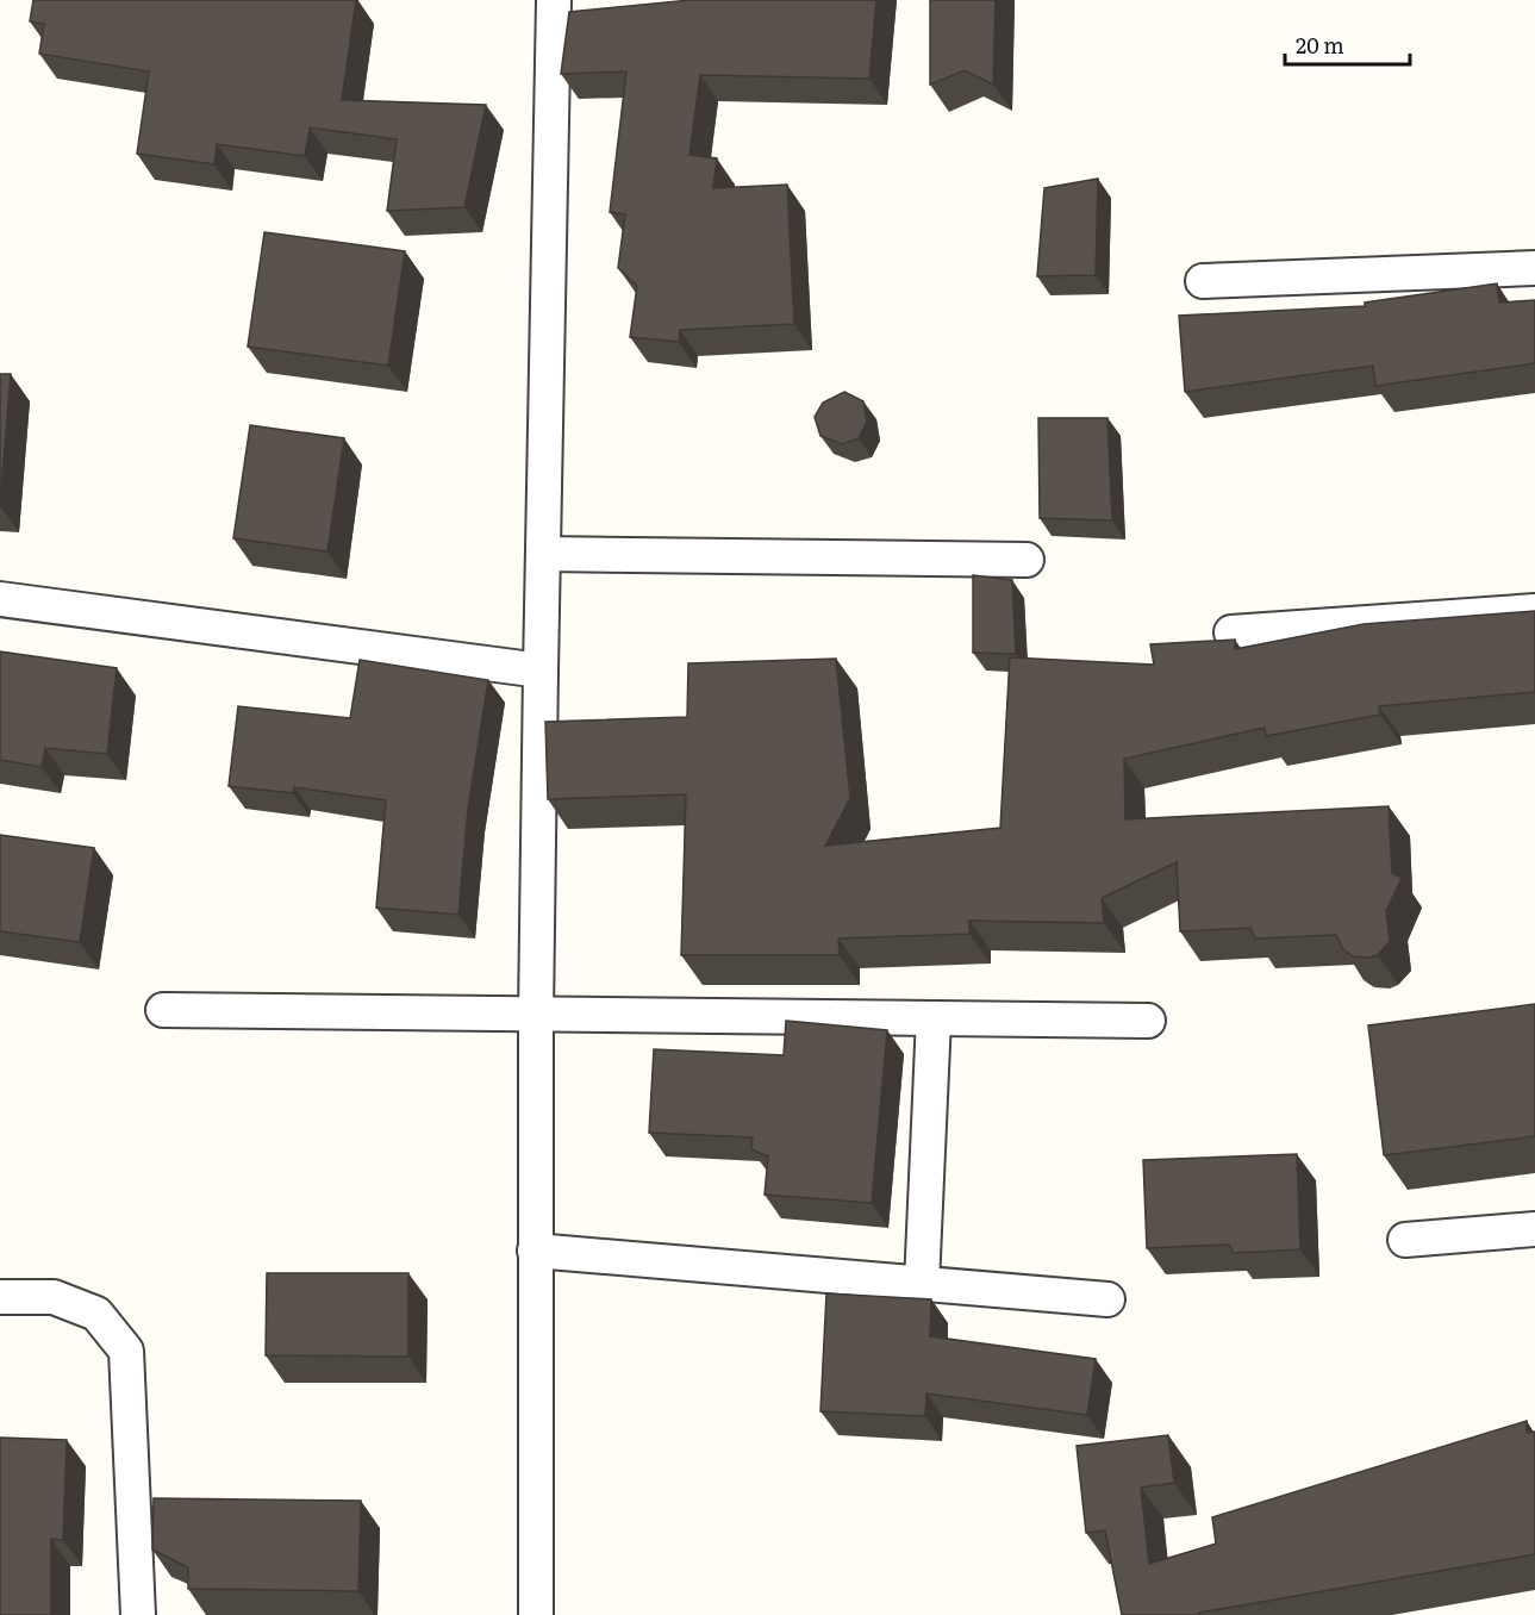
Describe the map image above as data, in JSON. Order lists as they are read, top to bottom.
{
  "scale_bar": "20 m"
}
